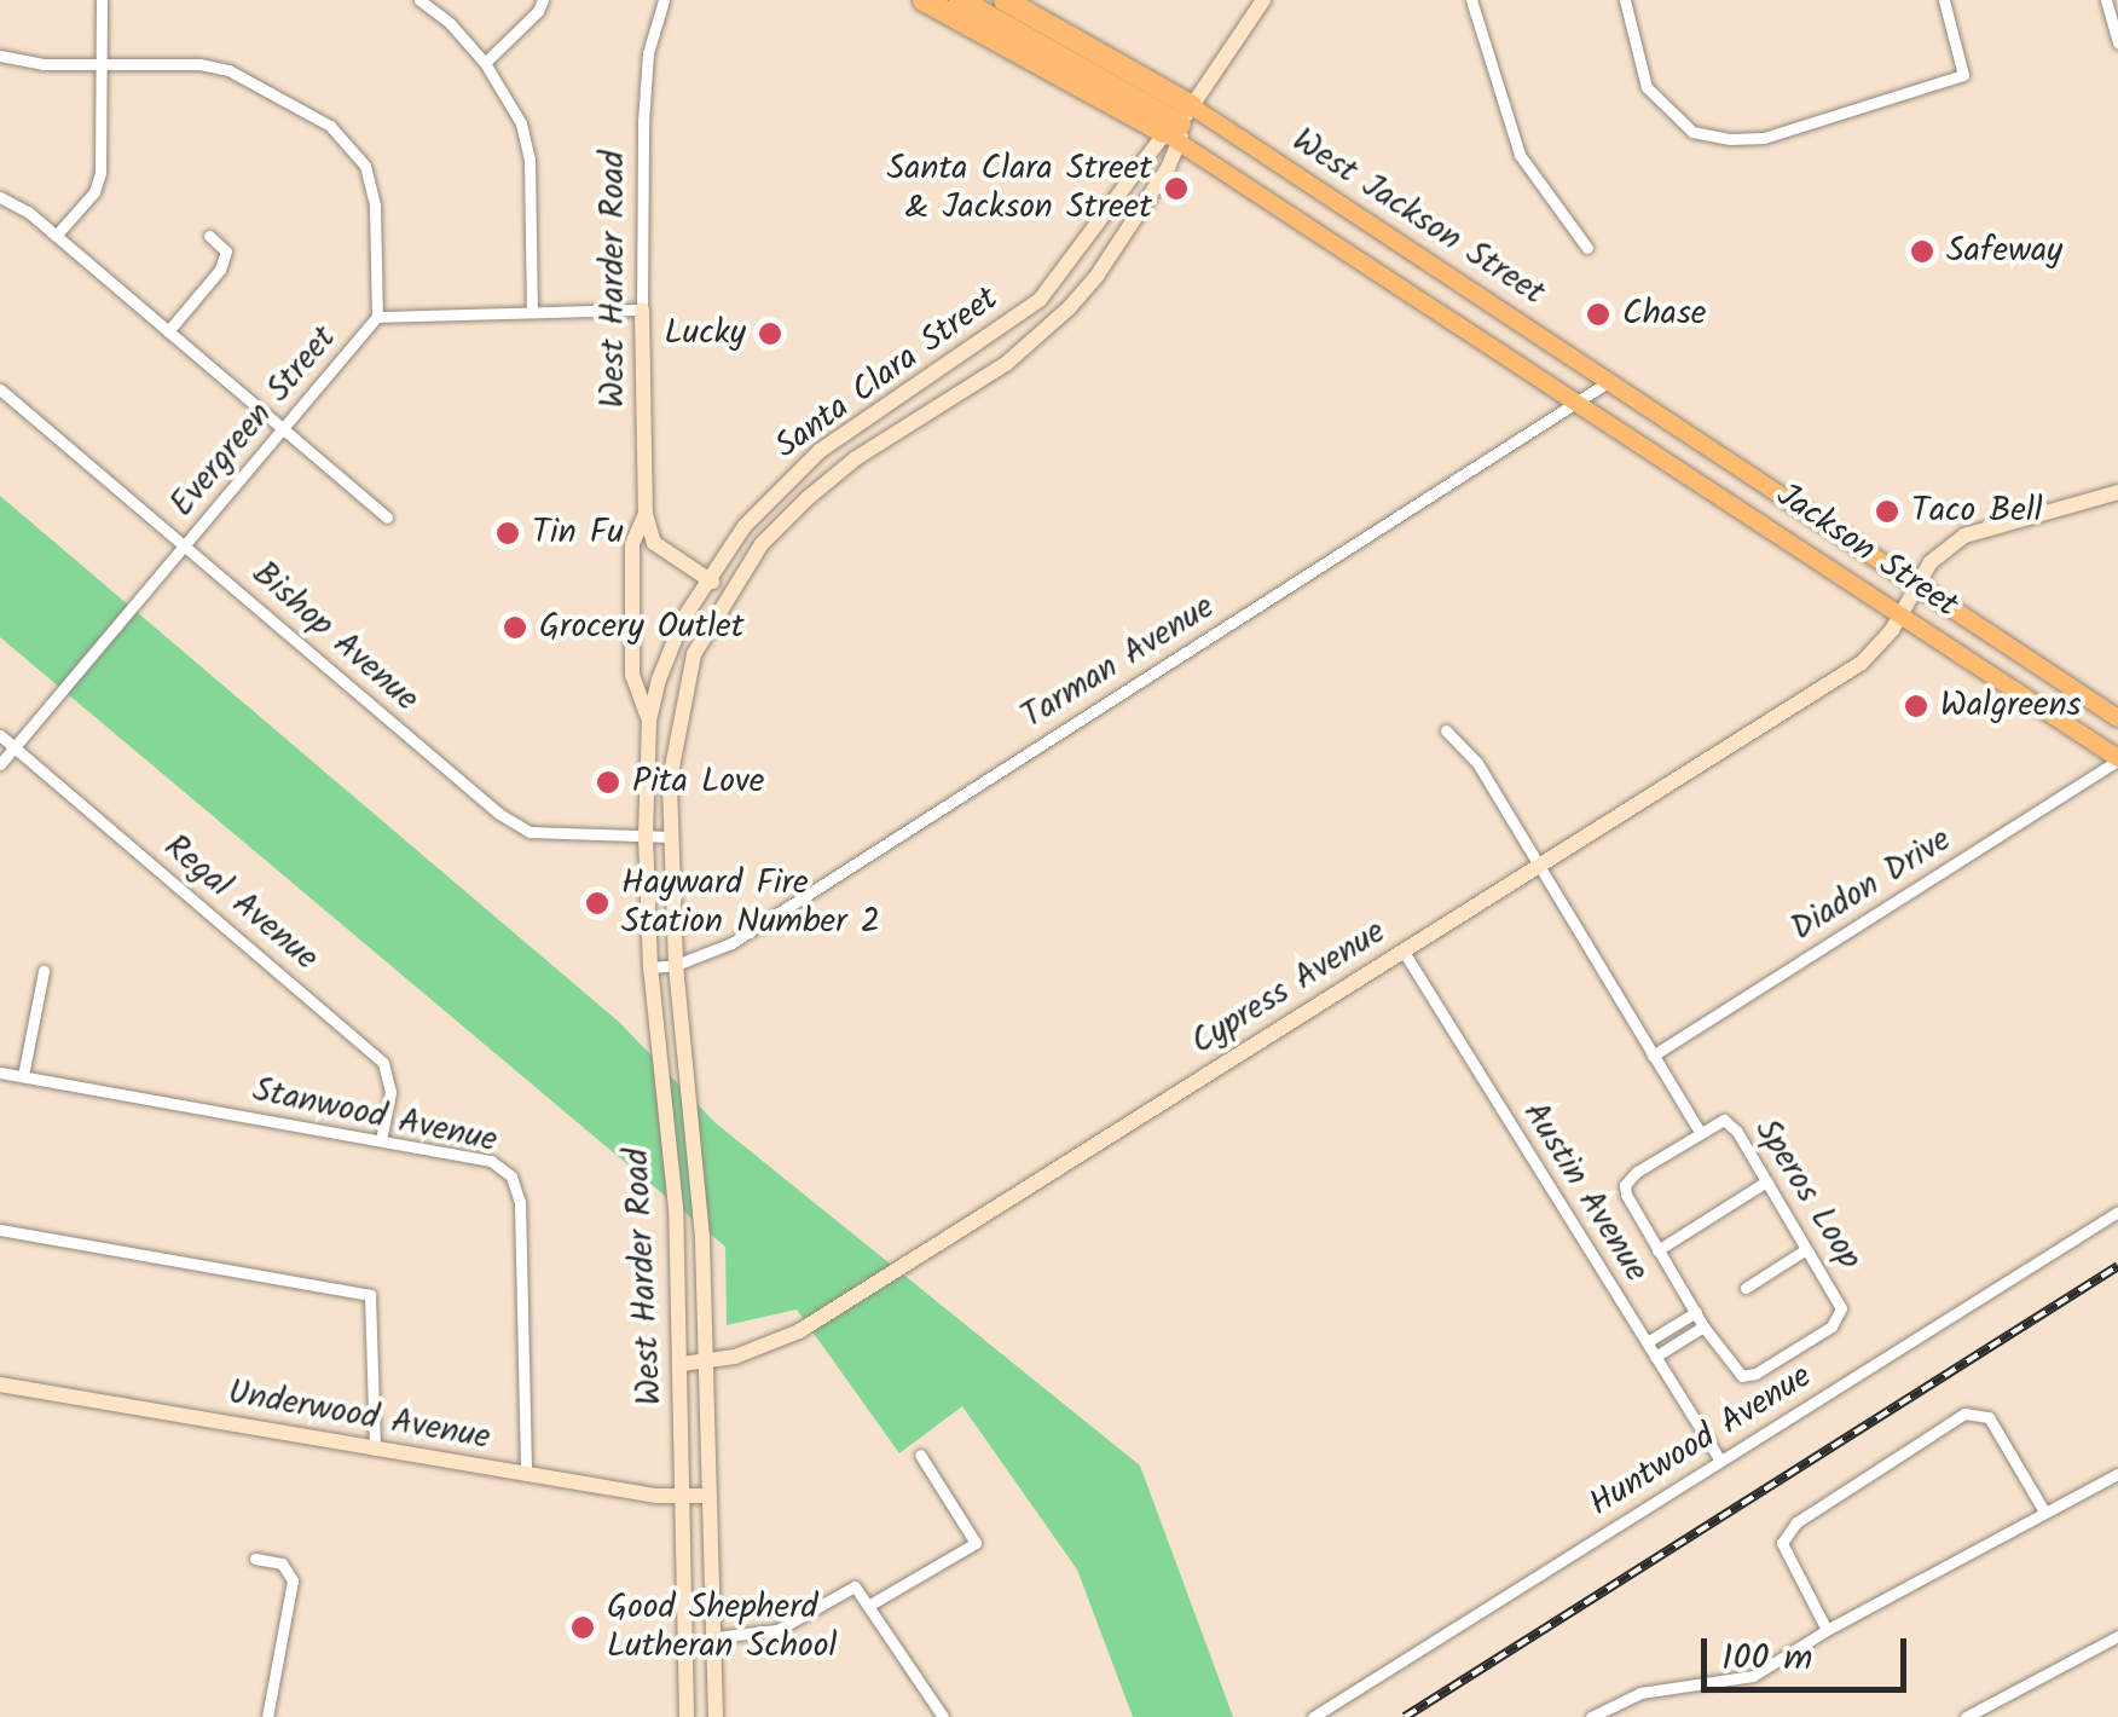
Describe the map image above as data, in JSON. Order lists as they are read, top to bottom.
{
  "streets": {
    "main road": [
      "West Jackson Street",
      "West Harder Road",
      "Santa Clara Street",
      "Jackson Street",
      "Cypress Avenue",
      "Underwood Avenue"
    ],
    "street": [
      "Evergreen Street",
      "Bishop Avenue",
      "Tarman Avenue",
      "Diadon Drive",
      "Regal Avenue",
      "Stanwood Avenue",
      "Austin Avenue",
      "Speros Loop",
      "Huntwood Avenue"
    ]
  },
  "crossings": [
    ["West Jackson Street", "Santa Clara Street"],
    ["West Jackson Street", "Jackson Street"],
    ["West Jackson Street", "Tarman Avenue"],
    ["West Harder Road", "Santa Clara Street"],
    ["West Harder Road", "Evergreen Street"],
    ["West Harder Road", "Bishop Avenue"],
    ["West Harder Road", "Tarman Avenue"],
    ["West Harder Road", "Cypress Avenue"],
    ["West Harder Road", "Underwood Avenue"],
    ["Santa Clara Street", "Bishop Avenue"],
    ["Evergreen Street", "Bishop Avenue"],
    ["Evergreen Street", "Regal Avenue"],
    ["Jackson Street", "Tarman Avenue"],
    ["Jackson Street", "Diadon Drive"],
    ["Jackson Street", "Cypress Avenue"],
    ["Regal Avenue", "Stanwood Avenue"],
    ["Cypress Avenue", "Austin Avenue"],
    ["Stanwood Avenue", "Underwood Avenue"],
    ["Austin Avenue", "Huntwood Avenue"]
  ],
  "places": [
    "Santa Clara Street & Jackson Street",
    "Safeway",
    "Chase",
    "Lucky",
    "Taco Bell",
    "Tin Fu",
    "Grocery Outlet",
    "Walgreens",
    "Pita Love",
    "Hayward Fire Station Number 2",
    "Good Shepherd Lutheran School"
  ],
  "scale_bar": "100 m"
}
